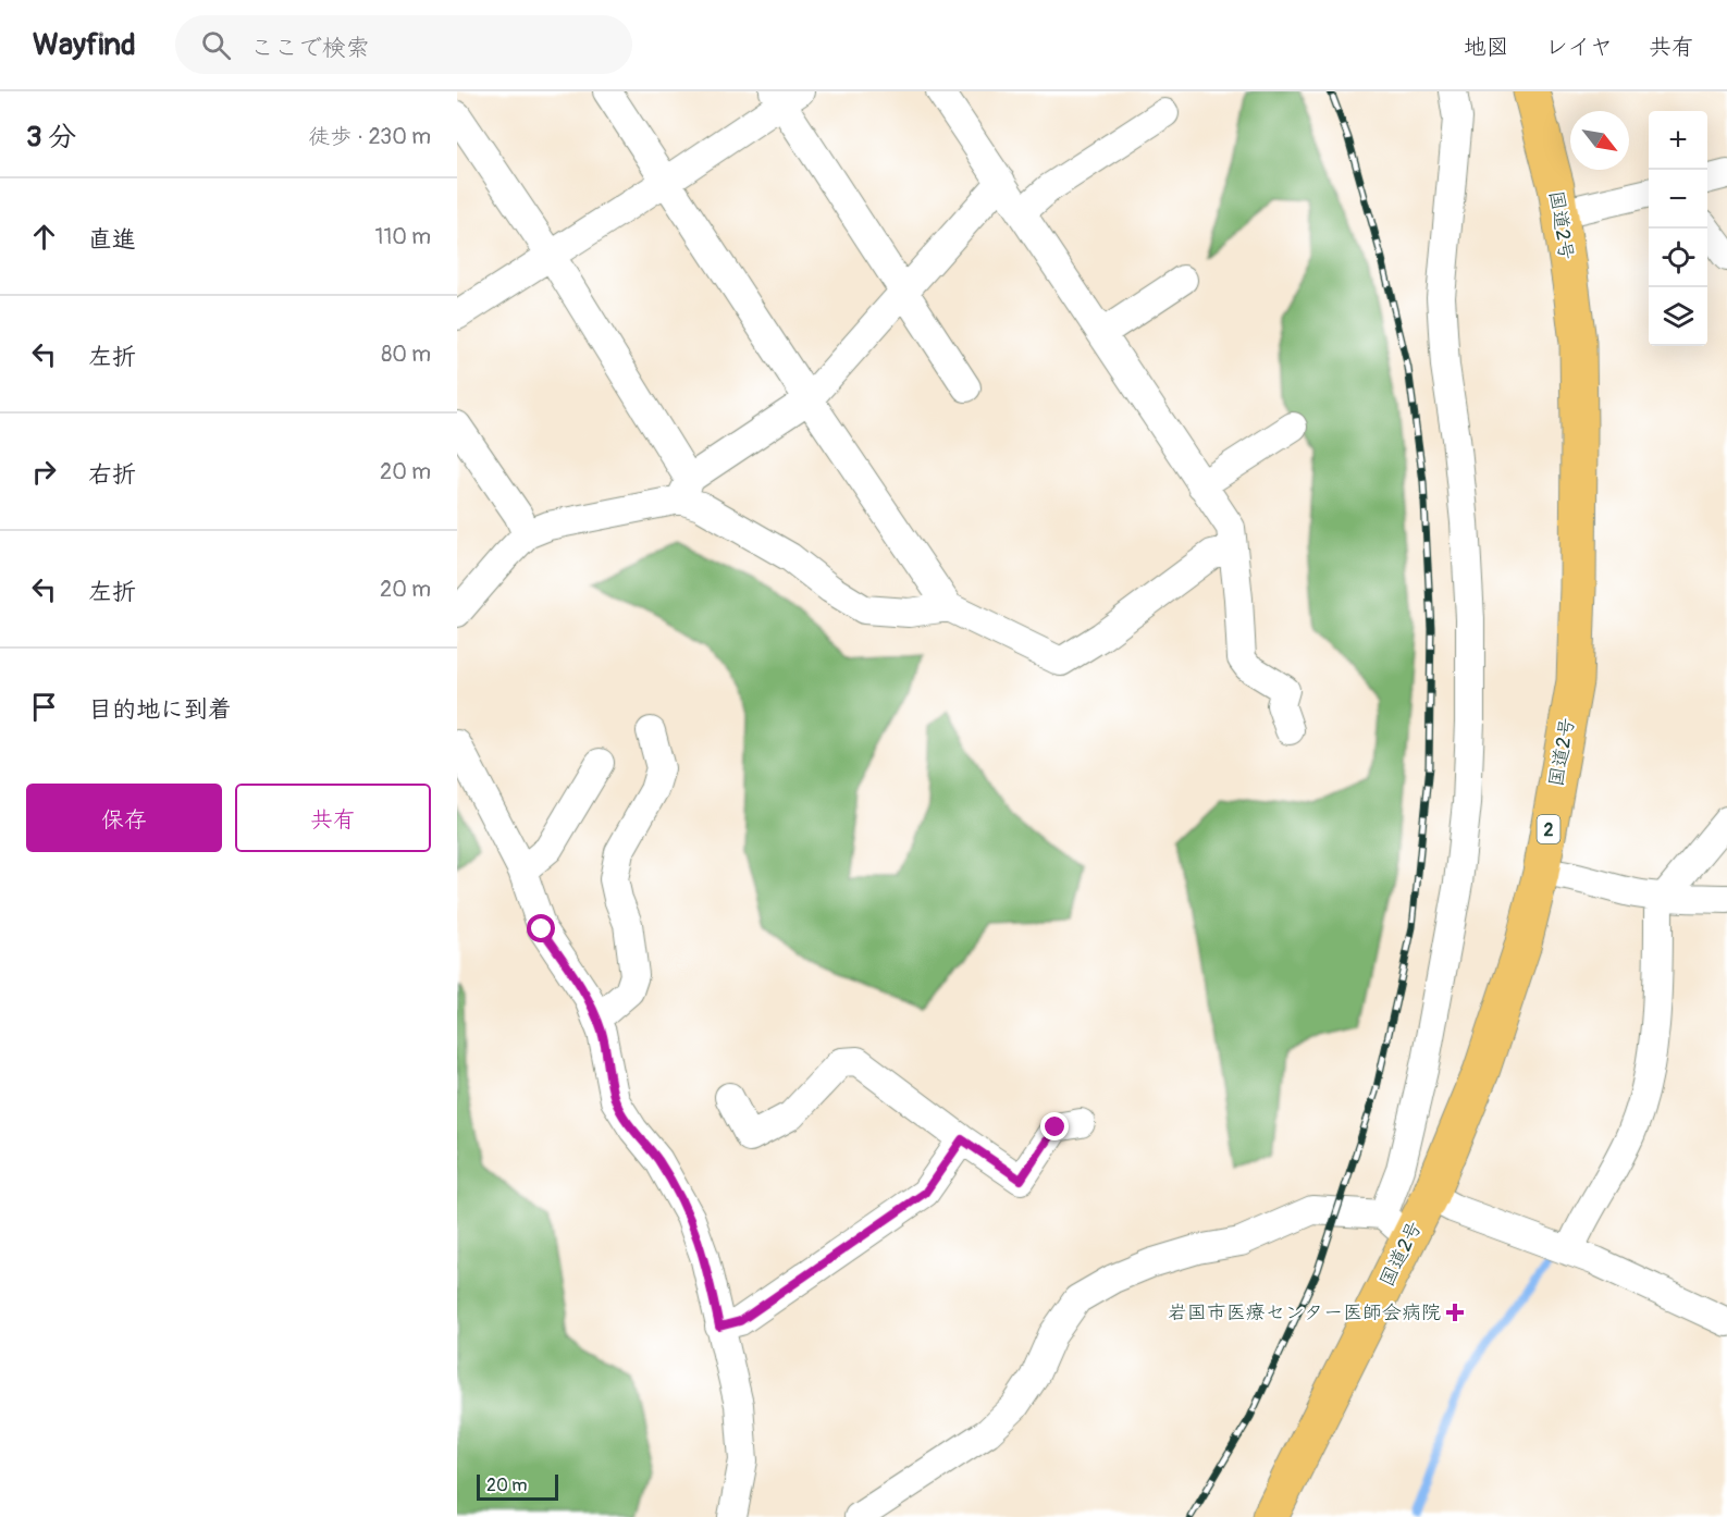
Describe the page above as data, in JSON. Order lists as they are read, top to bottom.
{
  "streets": {
    "highway": ["国道2号", "2"]
  },
  "places": {
    "health": ["岩国市医療センター医師会病院"]
  },
  "scale_bar": "20 m",
  "north": "bottom right",
  "page": {
    "header": "Wayfind",
    "search": "ここで検索",
    "nav": ["地図", "レイヤ", "共有"],
    "heading": ["3 分", "徒歩 · 230 m"],
    "map_buttons": ["+", "−"],
    "list": [
      ["直進", "110 m"],
      ["左折", "80 m"],
      ["右折", "20 m"],
      ["左折", "20 m"],
      "目的地に到着"
    ],
    "buttons": ["保存", "共有"],
    "scale": "20 m"
  }
}
